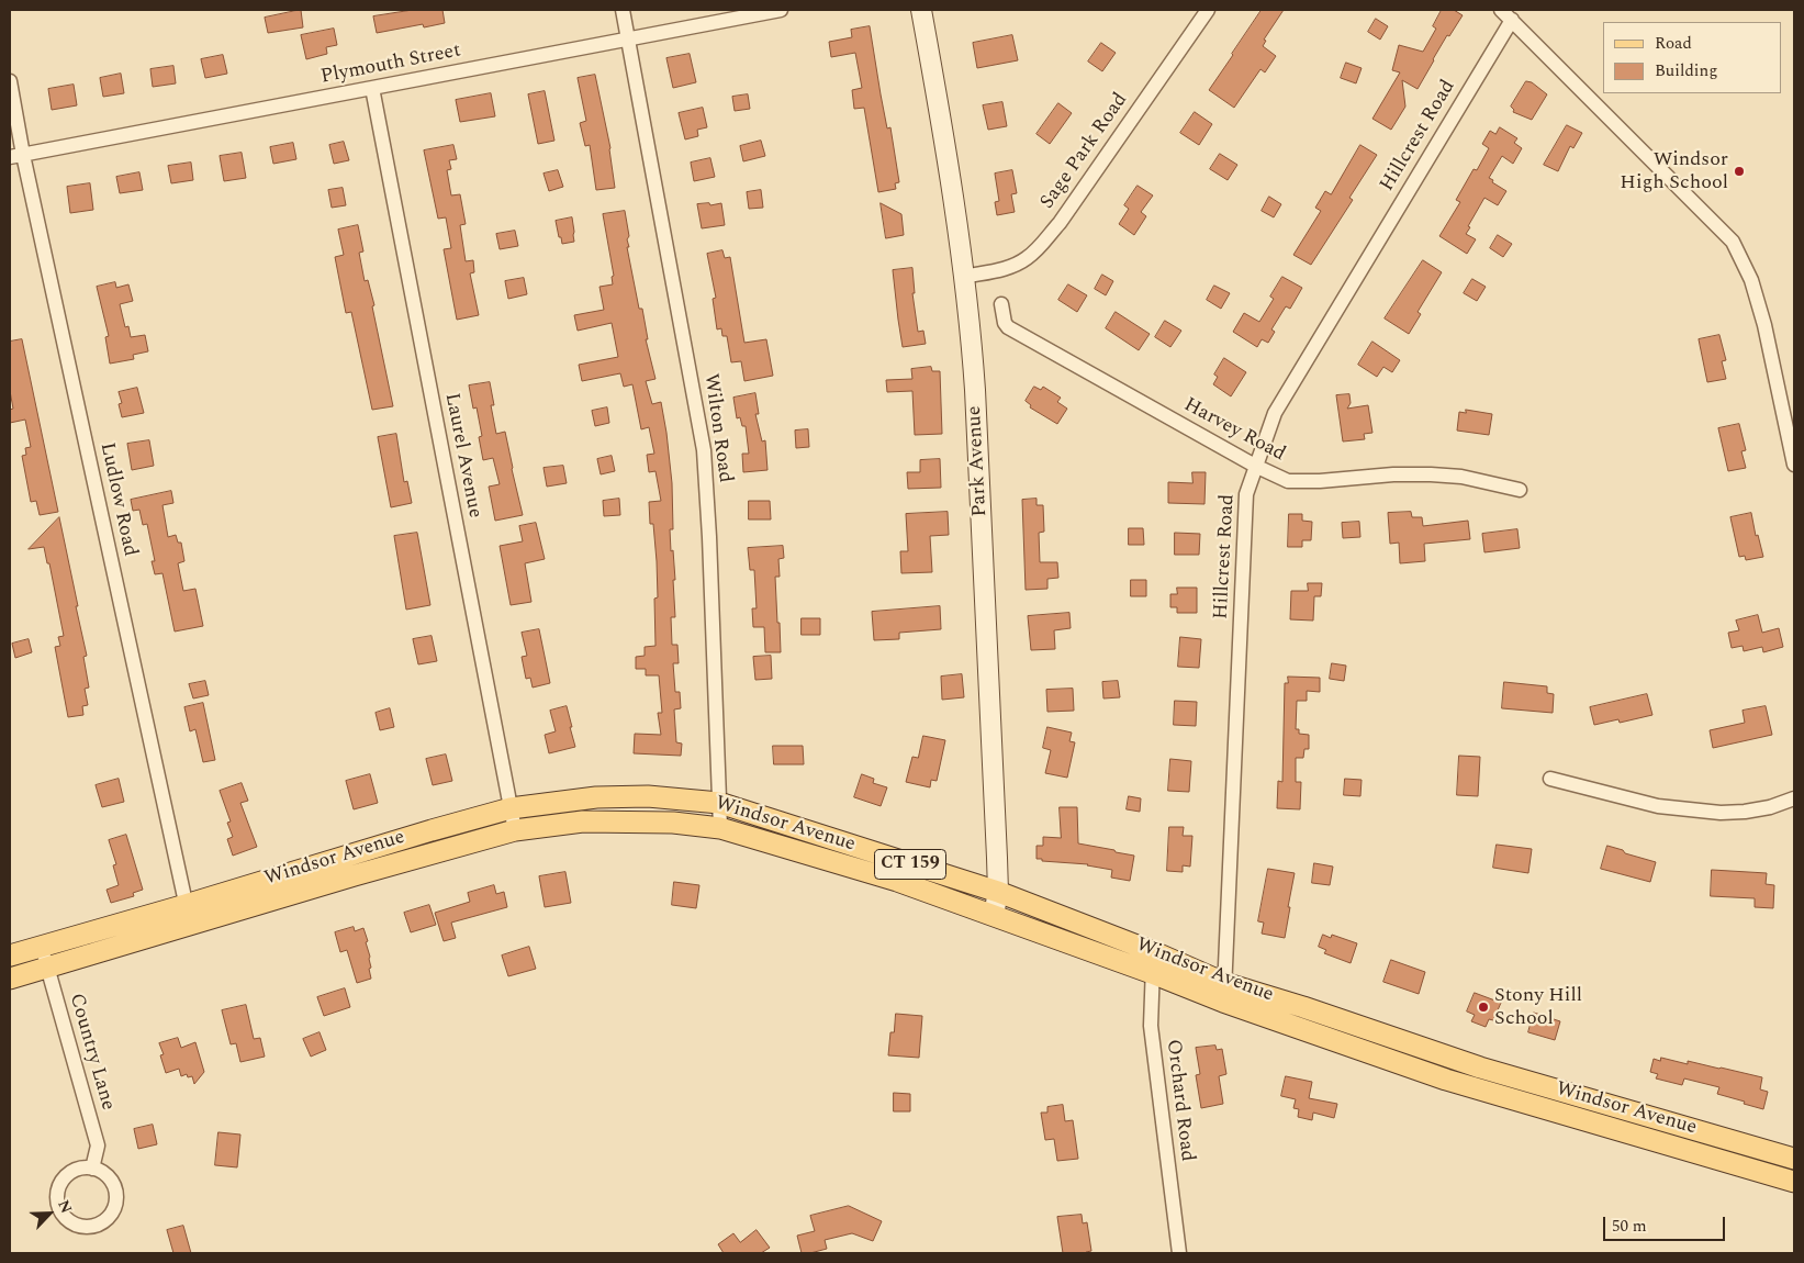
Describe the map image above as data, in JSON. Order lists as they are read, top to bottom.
{
  "streets": {
    "main road": ["Park Avenue", "Windsor Avenue", "CT 159"],
    "street": [
      "Plymouth Street",
      "Hillcrest Road",
      "Sage Park Road",
      "Wilton Road",
      "Harvey Road",
      "Laurel Avenue",
      "Ludlow Road",
      "Country Lane",
      "Orchard Road"
    ]
  },
  "crossings": [
    ["Plymouth Street", "Wilton Road"],
    ["Plymouth Street", "Laurel Avenue"],
    ["Plymouth Street", "Ludlow Road"],
    ["Hillcrest Road", "Harvey Road"],
    ["Hillcrest Road", "Windsor Avenue"],
    ["Sage Park Road", "Park Avenue"],
    ["Wilton Road", "Windsor Avenue"],
    ["Laurel Avenue", "Windsor Avenue"],
    ["Park Avenue", "Windsor Avenue"],
    ["Ludlow Road", "Windsor Avenue"],
    ["Windsor Avenue", "Country Lane"],
    ["Windsor Avenue", "Orchard Road"]
  ],
  "places": ["Windsor High School", "Stony Hill School"],
  "legend": ["Road", "Building"],
  "scale_bar": "50 m",
  "north": "top right"
}
